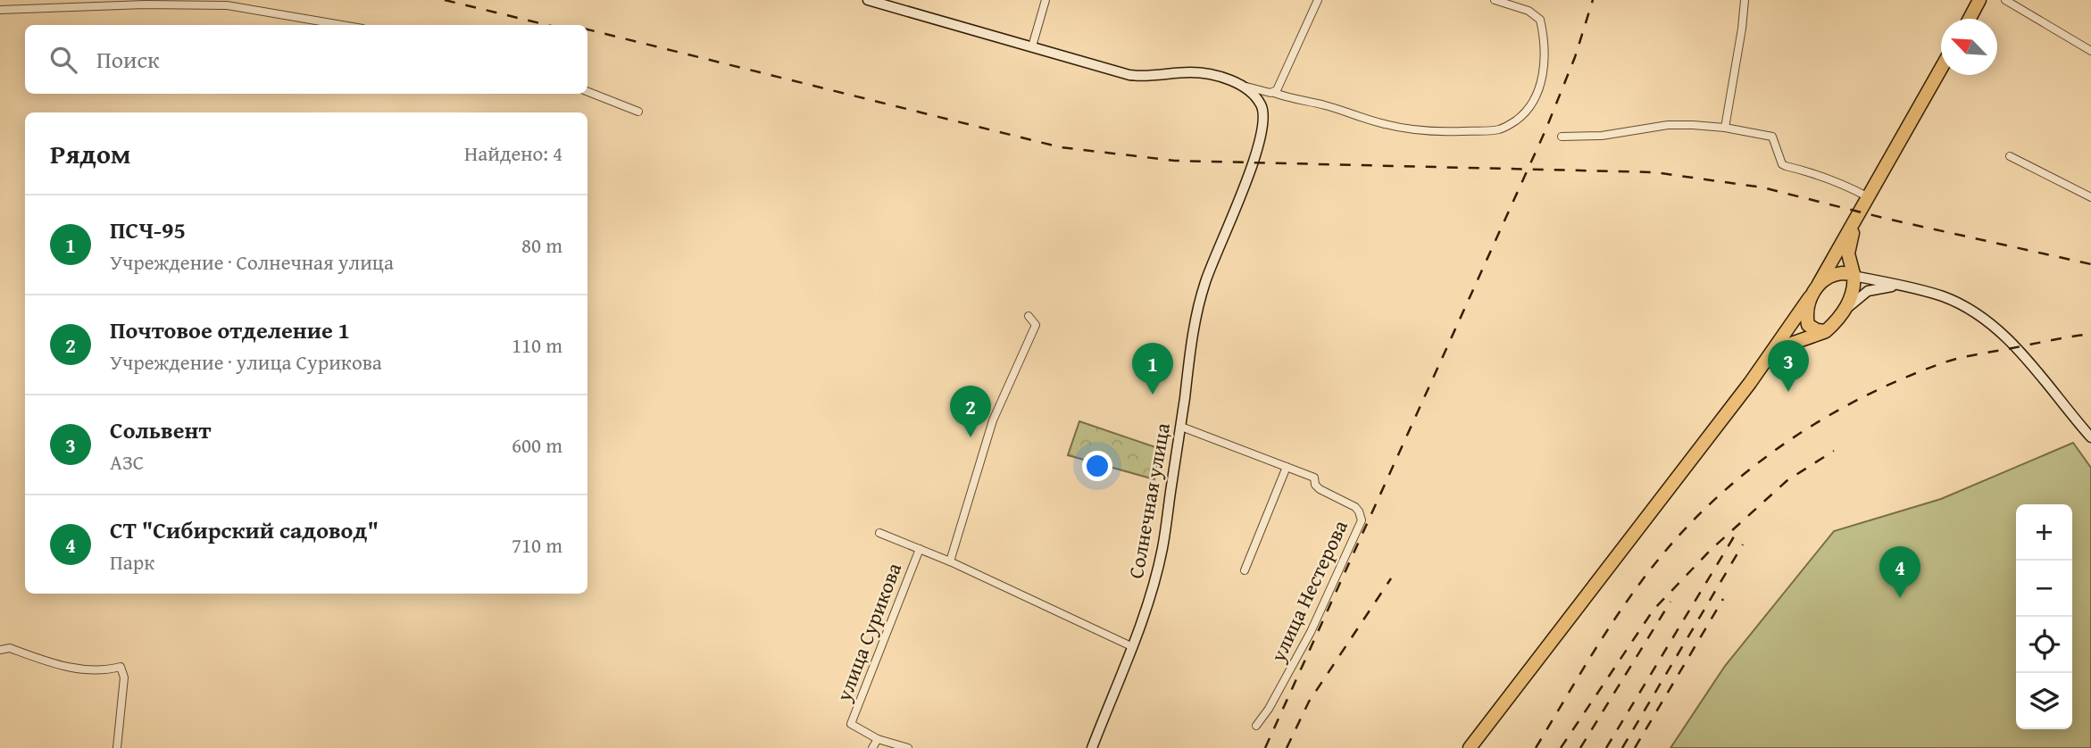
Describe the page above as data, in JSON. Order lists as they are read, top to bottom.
{
  "streets": {
    "street": ["Солнечная улица", "улица Нестерова", "улица Сурикова"]
  },
  "crossings": [
    ["Солнечная улица", "улица Нестерова"]
  ],
  "north": "top left",
  "page": {
    "search": "Поиск",
    "heading": ["Рядом", "Найдено: 4"],
    "list": [
      {
        "mark": "1",
        "name": "ПСЧ-95",
        "note": "Учреждение · Солнечная улица",
        "value": "80 m"
      },
      {
        "mark": "2",
        "name": "Почтовое отделение 1",
        "note": "Учреждение · улица Сурикова",
        "value": "110 m"
      },
      {
        "mark": "3",
        "name": "Сольвент",
        "note": "АЗС",
        "value": "600 m"
      },
      {
        "mark": "4",
        "name": "СТ \"Сибирский садовод\"",
        "note": "Парк",
        "value": "710 m"
      }
    ],
    "pins": [
      "3",
      "1",
      "2",
      "4"
    ],
    "map_buttons": ["+", "−"]
  }
}
